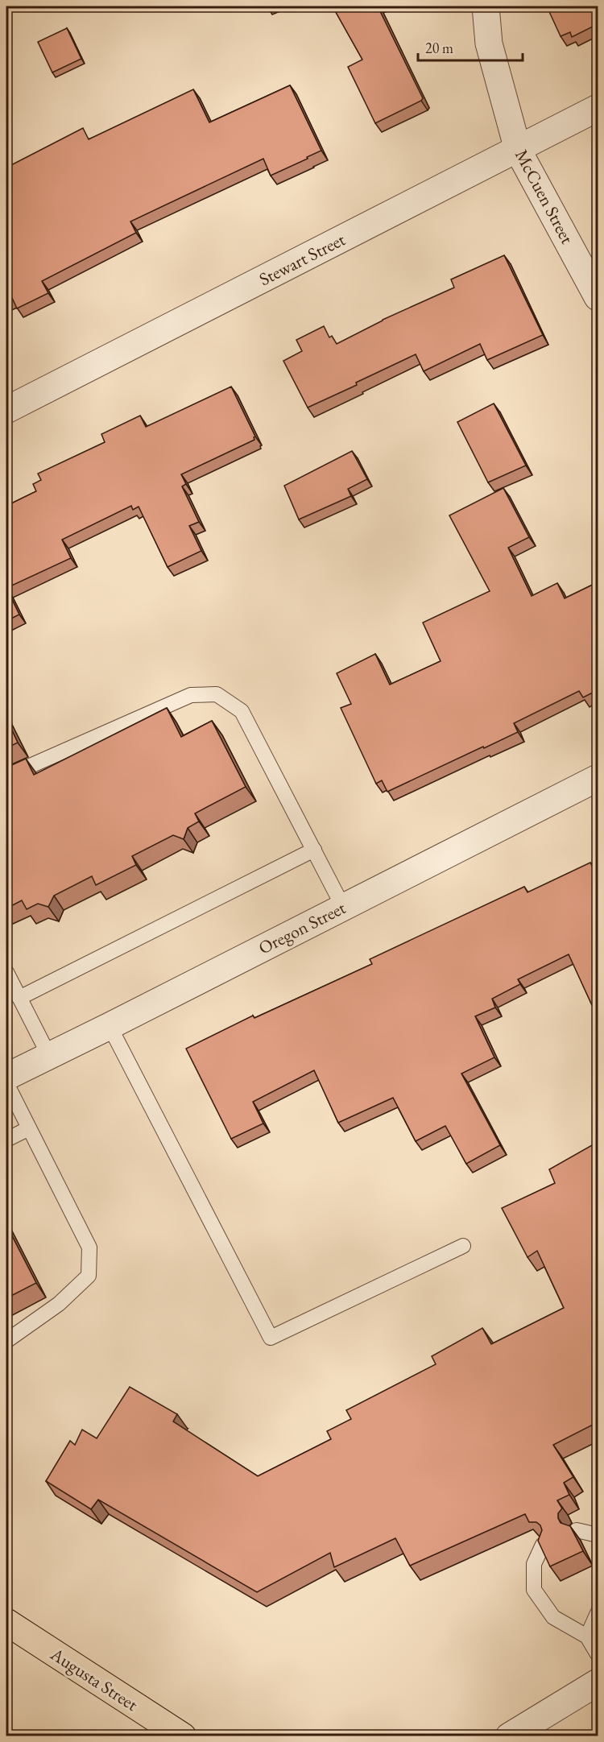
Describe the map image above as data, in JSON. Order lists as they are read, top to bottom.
{
  "streets": {
    "main road": ["Augusta Street"],
    "street": ["McCuen Street", "Stewart Street", "Oregon Street"]
  },
  "crossings": [
    ["McCuen Street", "Stewart Street"]
  ],
  "scale_bar": "20 m"
}
